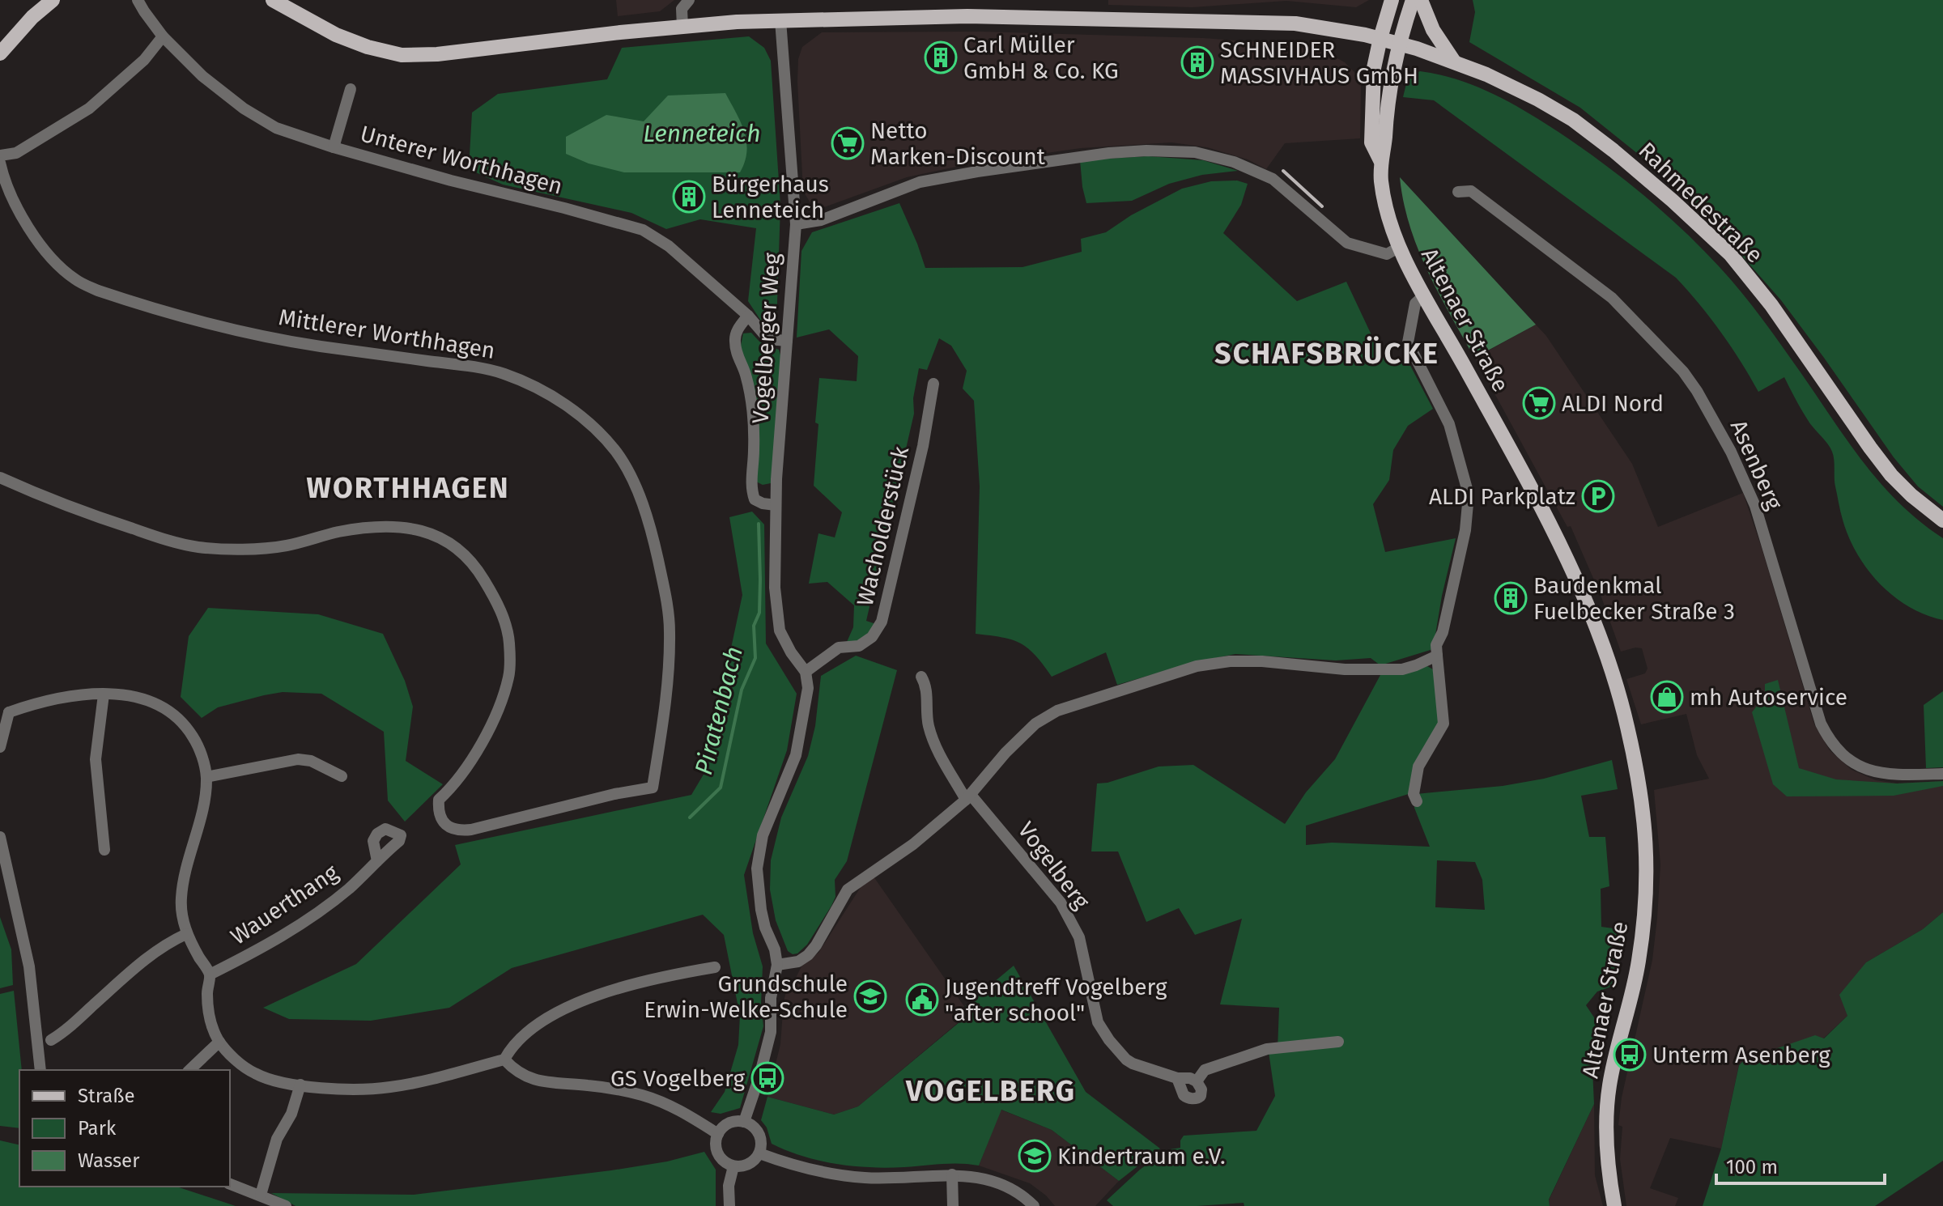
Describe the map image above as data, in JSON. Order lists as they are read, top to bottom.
{
  "streets": {
    "main road": ["Rahmedestraße", "Altenaer Straße"],
    "street": [
      "Unterer Worthhagen",
      "Mittlerer Worthhagen",
      "Vogelberger Weg",
      "Asenberg",
      "Wacholderstück",
      "Vogelberg",
      "Wauerthang"
    ]
  },
  "crossings": [
    ["Unterer Worthhagen", "Vogelberger Weg"],
    ["Rahmedestraße", "Altenaer Straße"],
    ["Rahmedestraße", "Vogelberger Weg"],
    ["Vogelberger Weg", "Wacholderstück"]
  ],
  "districts": ["SCHAFSBRÜCKE", "WORTHHAGEN", "VOGELBERG"],
  "water": ["Lenneteich", "Piratenbach"],
  "places": {
    "building": [
      "Carl Müller GmbH & Co. KG",
      "SCHNEIDER MASSIVHAUS GmbH",
      "Bürgerhaus Lenneteich",
      "Baudenkmal Fuelbecker Straße 3"
    ],
    "supermarket": ["Netto Marken-Discount", "ALDI Nord"],
    "parking": ["ALDI Parkplatz"],
    "shop": ["mh Autoservice"],
    "school or university": ["Grundschule Erwin-Welke-Schule", "Kindertraum e.V."],
    "public building": ["Jugendtreff Vogelberg \"after school\""],
    "bus stop": ["Unterm Asenberg", "GS Vogelberg"]
  },
  "legend": ["Straße", "Park", "Wasser"],
  "scale_bar": "100 m"
}
